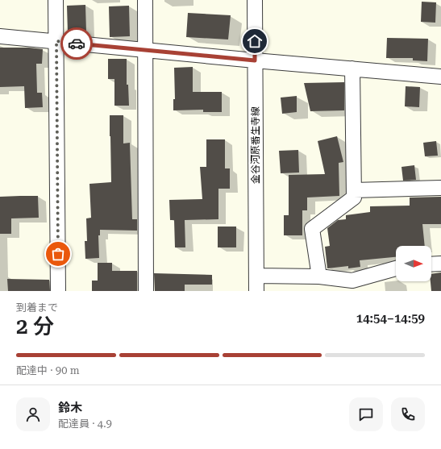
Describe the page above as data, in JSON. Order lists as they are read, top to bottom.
{
  "streets": {
    "street": ["金谷河原番生寺線"]
  },
  "north": "right",
  "page": {
    "heading": ["2 分", "到着まで", "14:54–14:59"],
    "panel": ["鈴木", "配達員 · 4.9"],
    "bar": "配達中 · 90 m"
  }
}
